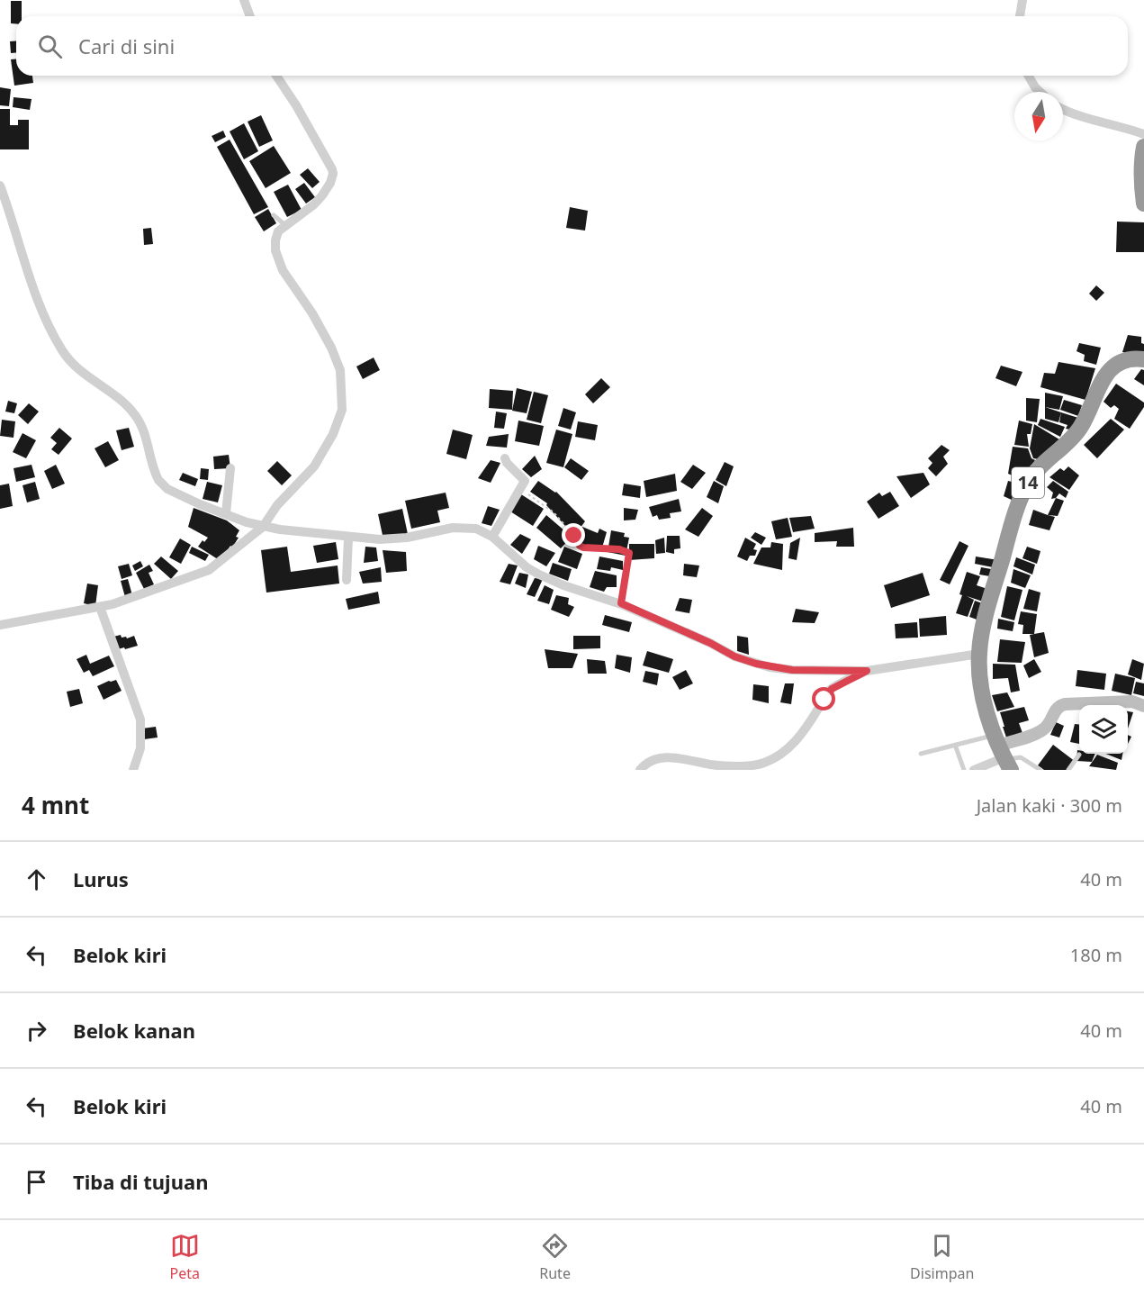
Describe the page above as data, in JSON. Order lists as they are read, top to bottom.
{
  "streets": {
    "highway": ["14"]
  },
  "north": "bottom",
  "page": {
    "search": "Cari di sini",
    "heading": ["4 mnt", "Jalan kaki · 300 m"],
    "list": [
      ["Lurus", "40 m"],
      ["Belok kiri", "180 m"],
      ["Belok kanan", "40 m"],
      ["Belok kiri", "40 m"],
      "Tiba di tujuan"
    ],
    "nav": ["Peta", "Rute", "Disimpan"]
  }
}
